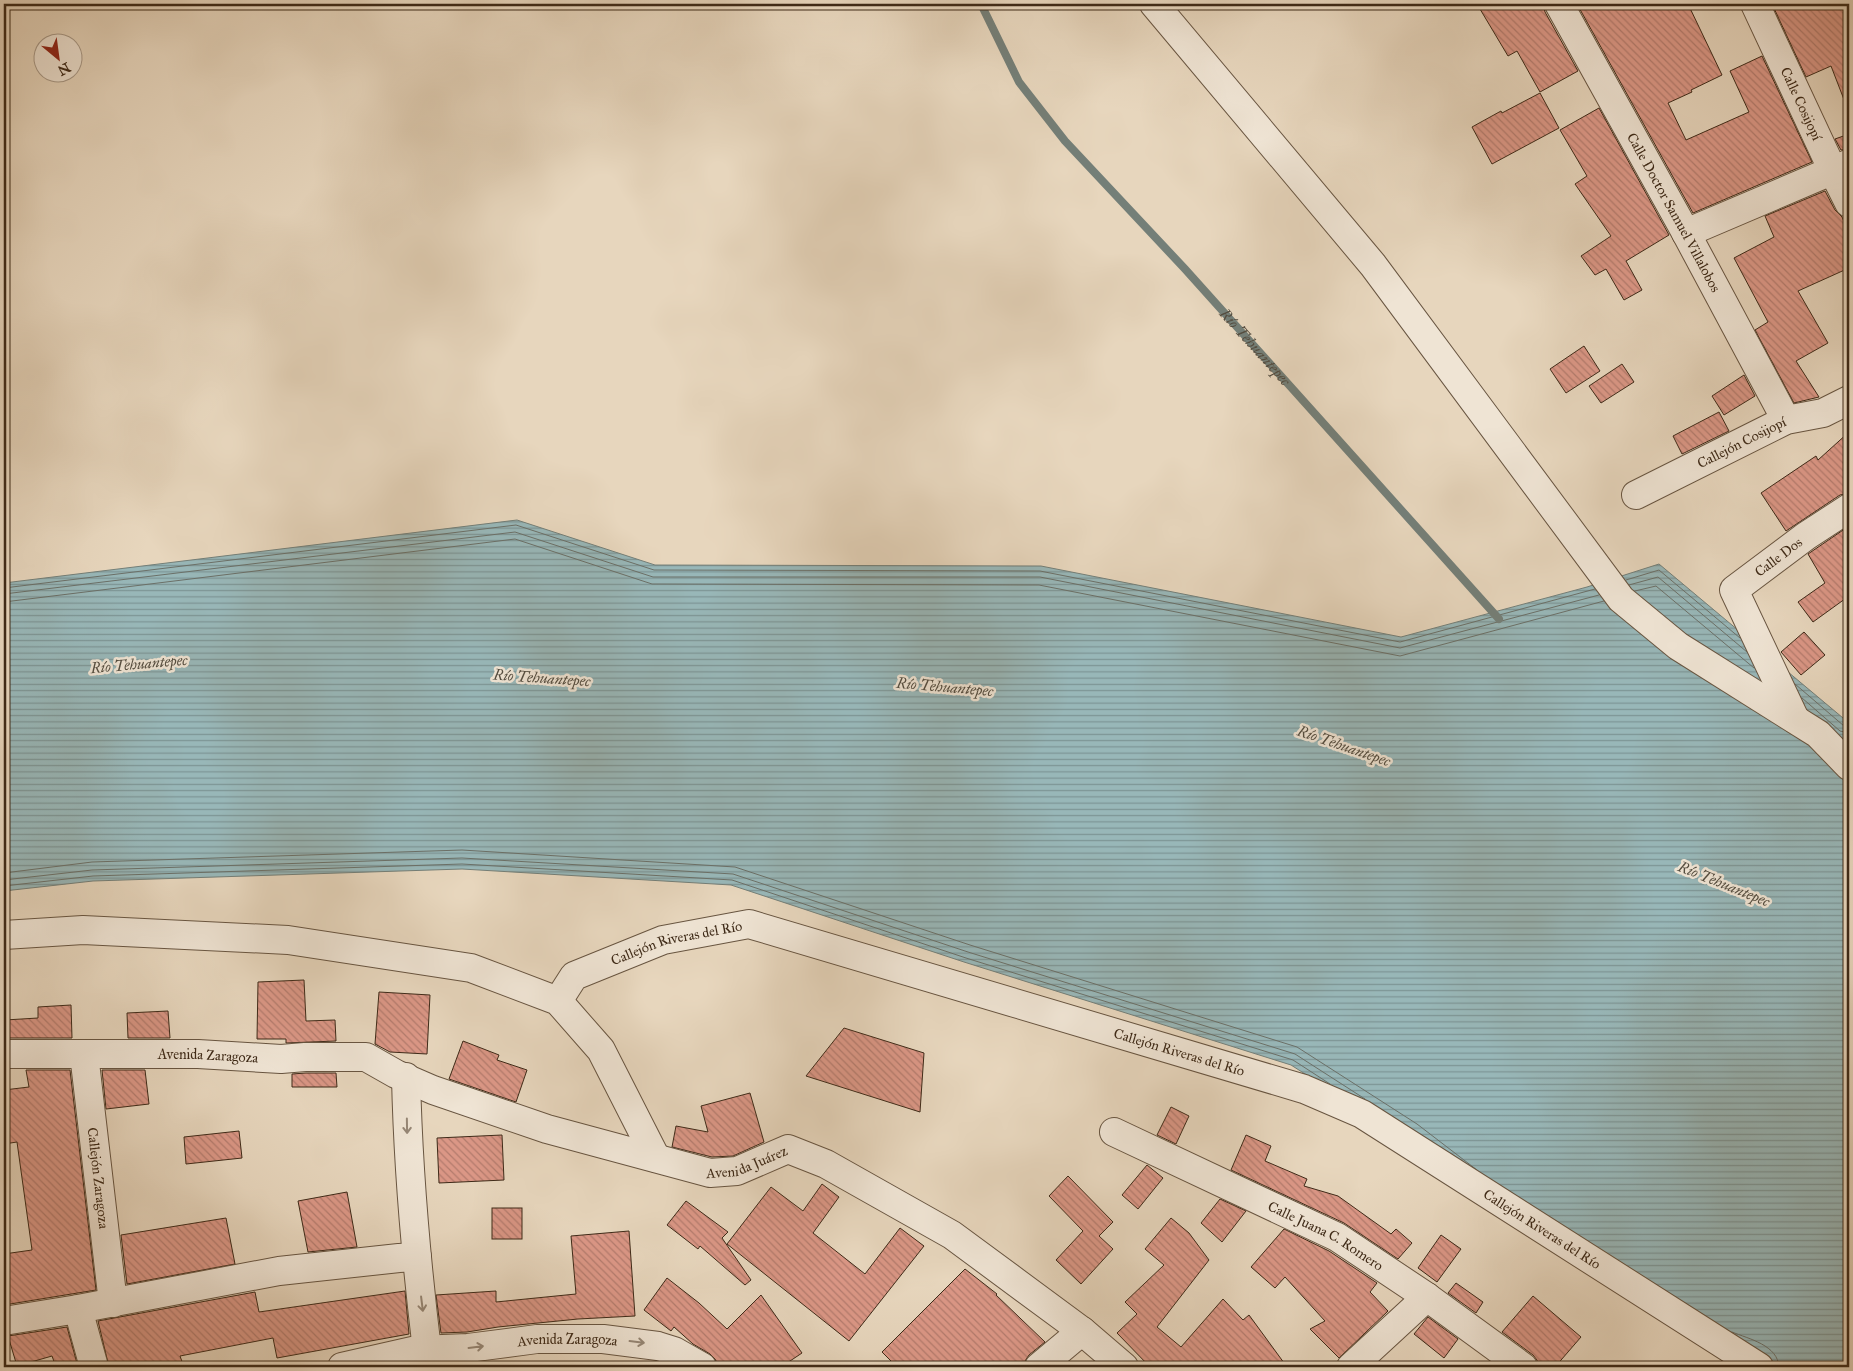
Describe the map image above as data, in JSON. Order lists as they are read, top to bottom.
{
  "streets": {
    "street": [
      "Calle Cosijopí",
      "Calle Doctor Samuel Villalobos",
      "Callejón Cosijopí",
      "Calle Dos",
      "Callejón Riveras del Río",
      "Avenida Zaragoza",
      "Avenida Juárez",
      "Callejón Zaragoza",
      "Calle Juana C. Romero"
    ]
  },
  "crossings": [
    ["Calle Doctor Samuel Villalobos", "Callejón Cosijopí"],
    ["Avenida Zaragoza", "Avenida Juárez"],
    ["Avenida Zaragoza", "Callejón Zaragoza"]
  ],
  "one_way": ["Avenida Zaragoza"],
  "water": ["Río Tehuantepec"],
  "north": "bottom right"
}
